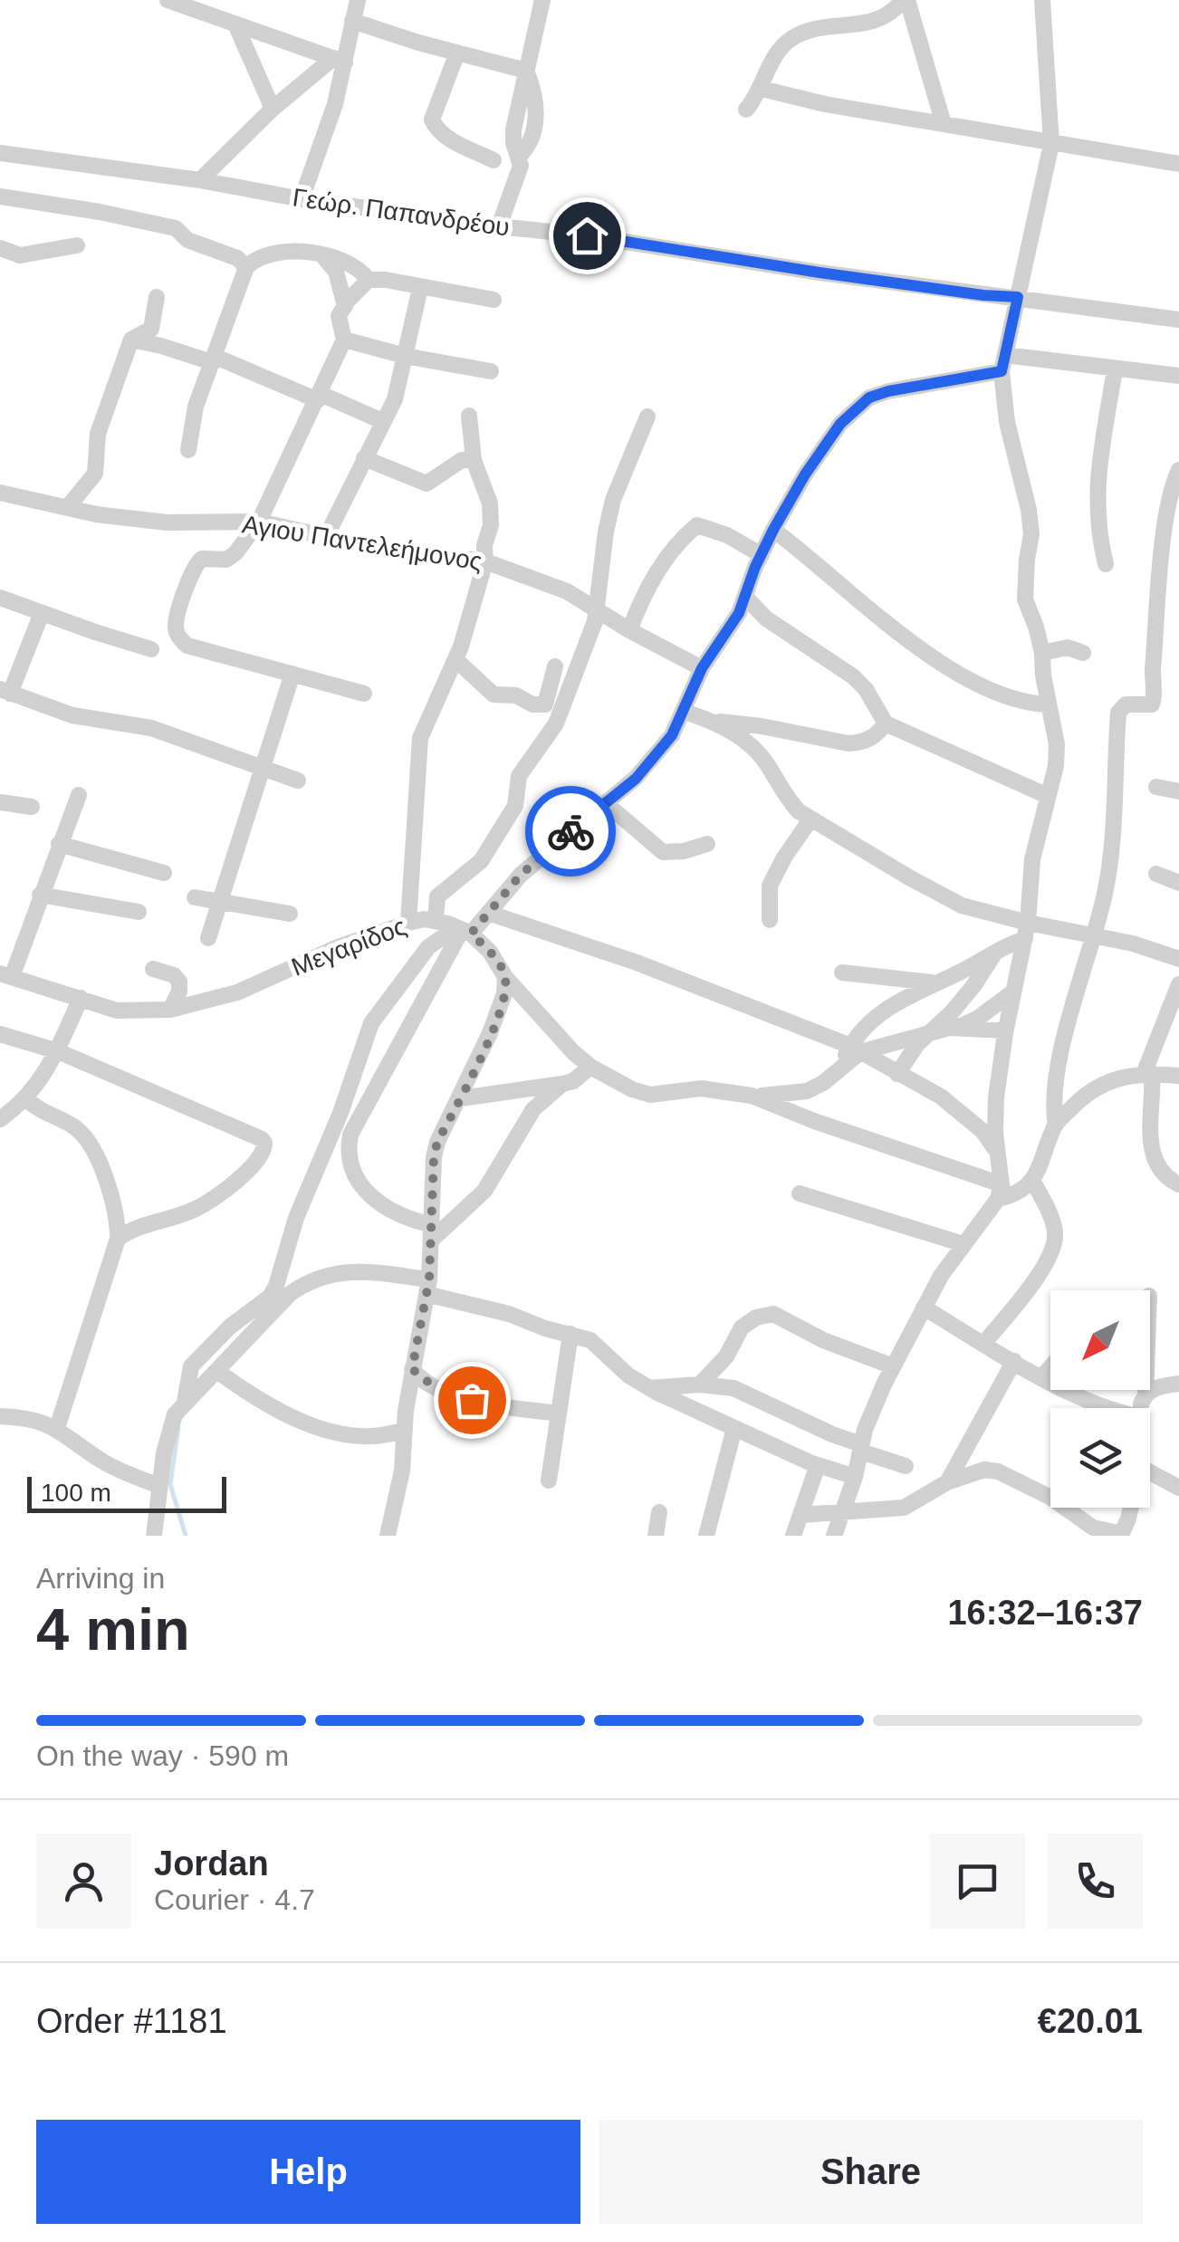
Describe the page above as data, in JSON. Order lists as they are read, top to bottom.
{
  "streets": {
    "street": ["Γεώρ. Παπανδρέου", "Αγιου Παντελεήμονος", "Μεγαρίδος"]
  },
  "scale_bar": "100 m",
  "north": "bottom left",
  "page": {
    "scale": "100 m",
    "heading": ["4 min", "Arriving in", "16:32–16:37"],
    "panel": [
      "Jordan",
      "Courier · 4.7",
      "Order #1181",
      "€20.01"
    ],
    "bar": "On the way · 590 m",
    "buttons": ["Help", "Share"]
  }
}
